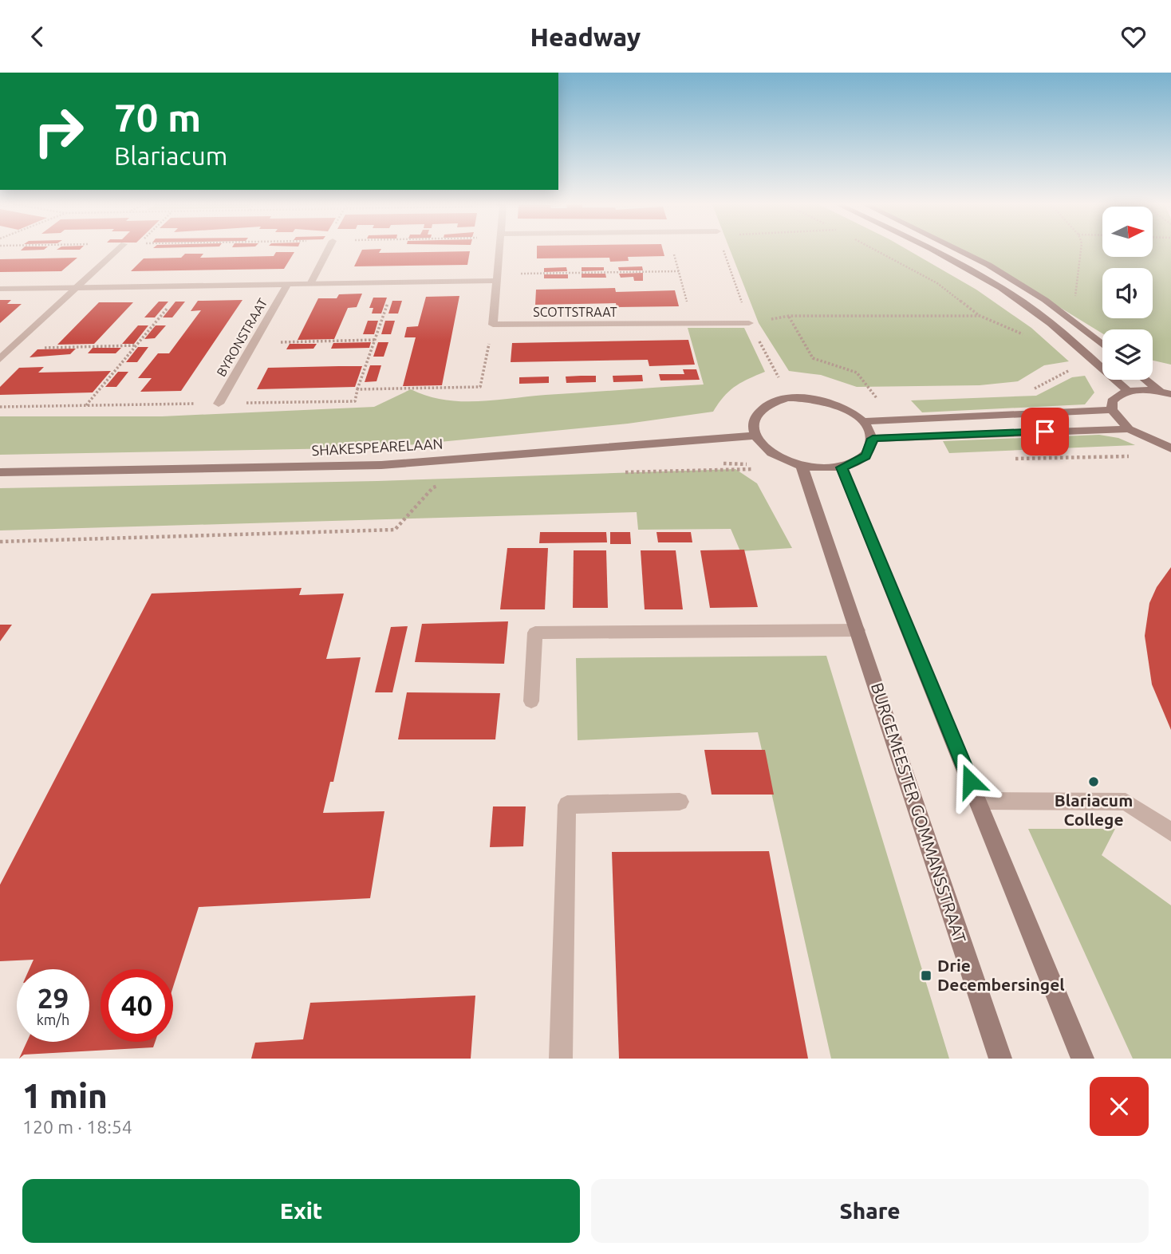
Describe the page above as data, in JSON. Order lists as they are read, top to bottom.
{
  "streets": {
    "street": [
      "SCOTTSTRAAT",
      "BYRONSTRAAT",
      "SHAKESPEARELAAN",
      "BURGEMEESTER GOMMANSSTRAAT"
    ]
  },
  "crossings": [
    ["SHAKESPEARELAAN", "BURGEMEESTER GOMMANSSTRAAT"]
  ],
  "places": {
    "other": ["Blariacum College"],
    "transit": ["Drie Decembersingel"]
  },
  "north": "right",
  "page": {
    "header": "Headway",
    "turn": ["70 m", "Blariacum"],
    "speed": "29 km/h",
    "limit": "40",
    "heading": ["1 min", "120 m · 18:54"],
    "buttons": ["Exit", "Share"]
  }
}
